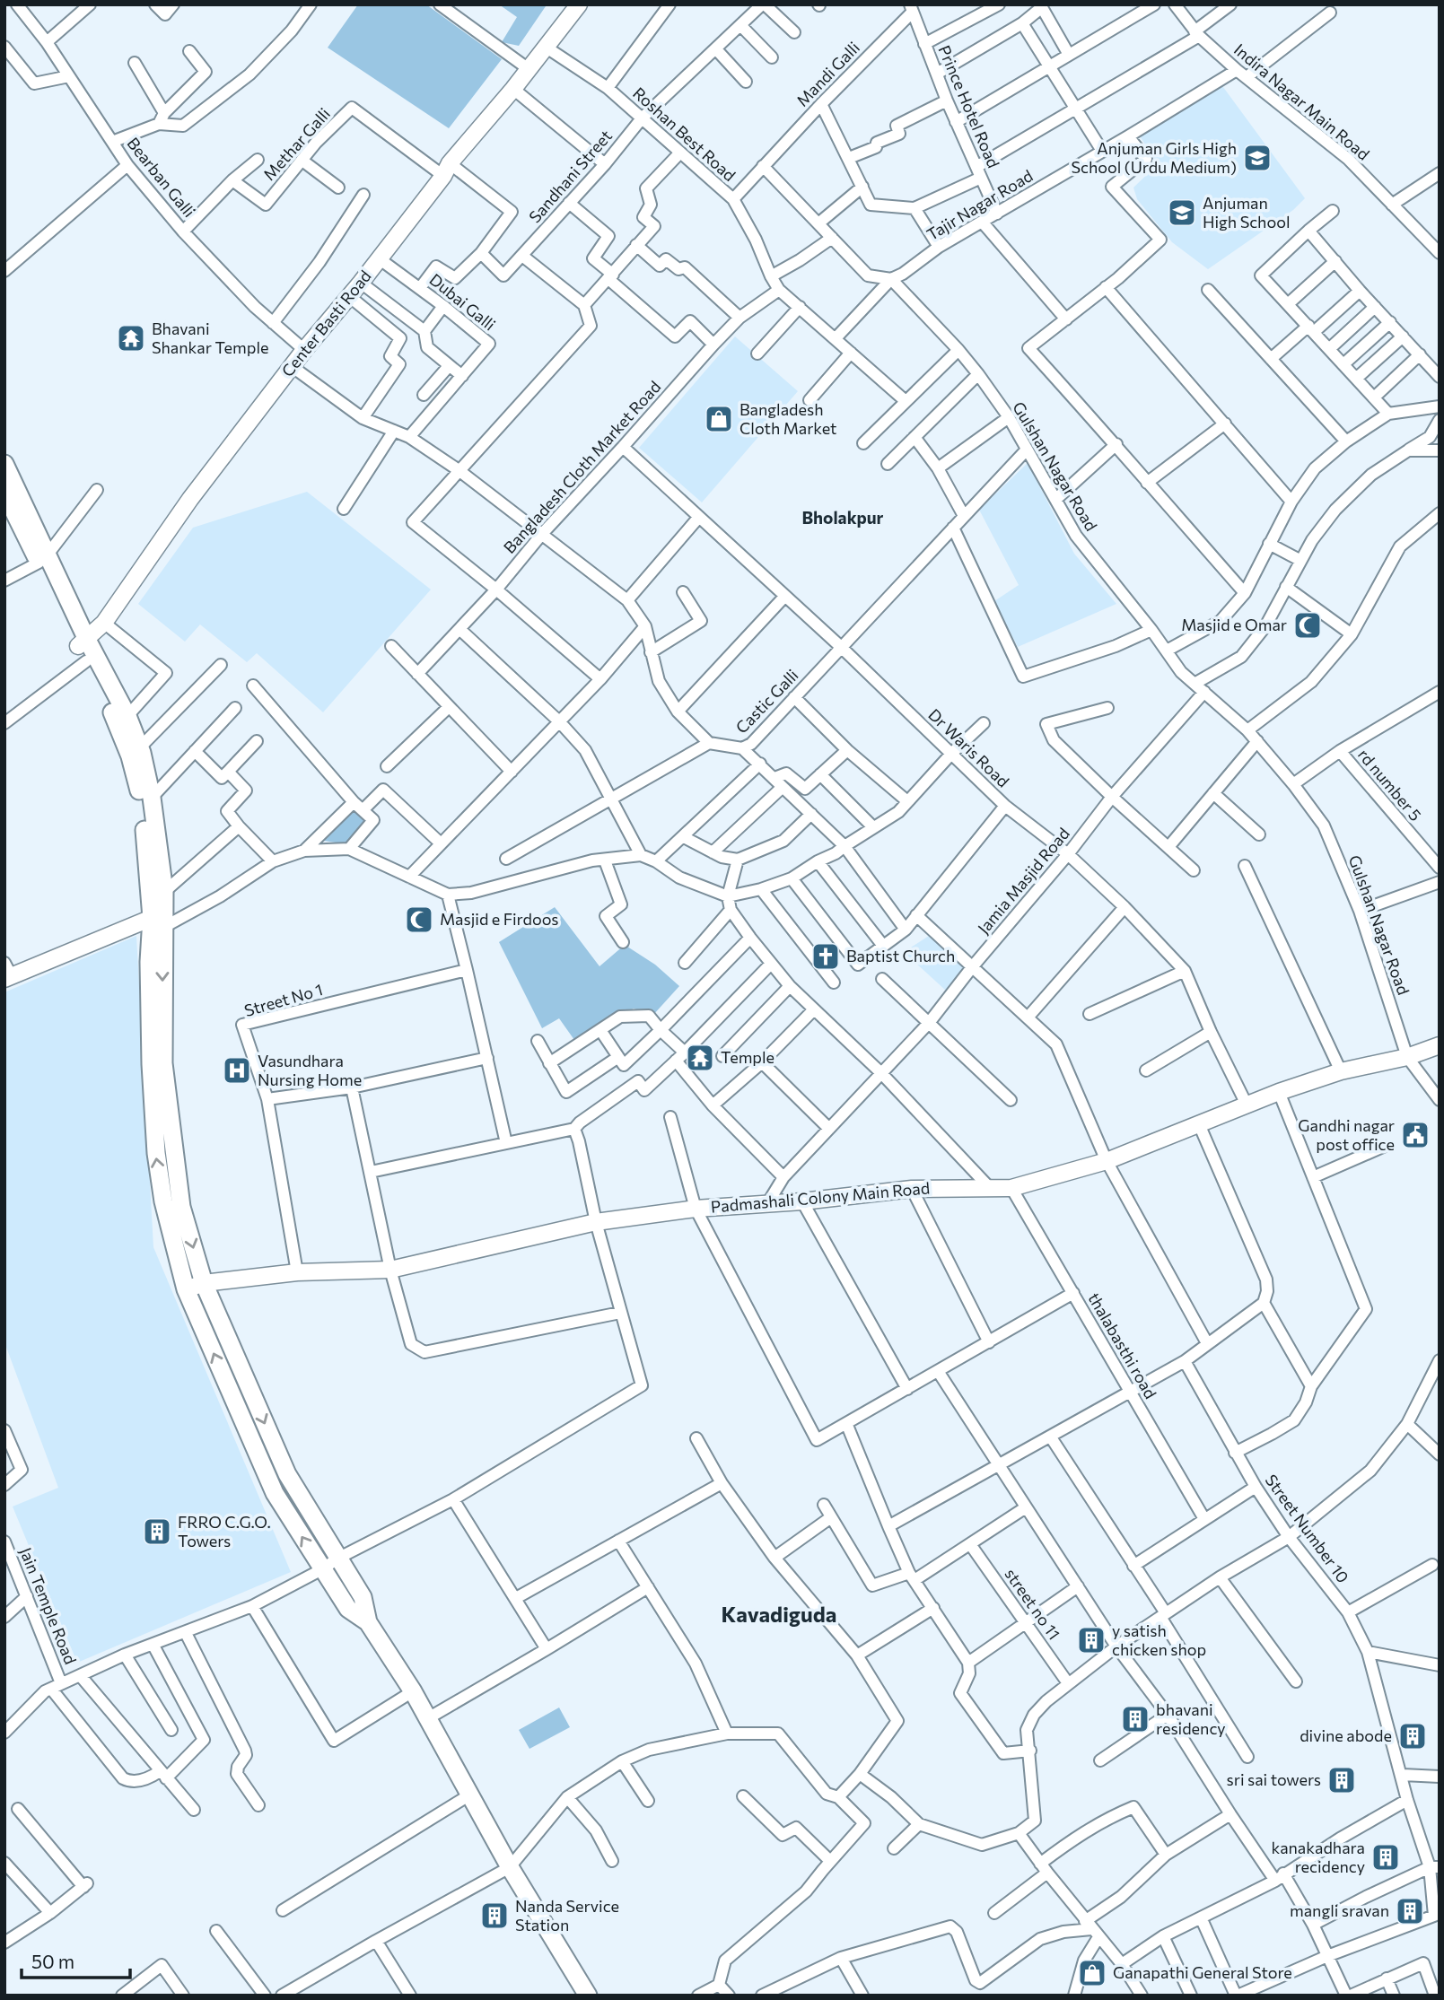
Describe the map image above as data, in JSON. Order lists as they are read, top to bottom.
{
  "streets": {
    "street": [
      "Mandi Galli",
      "Indira Nagar Main Road",
      "Prince Hotel Road",
      "Roshan Best Road",
      "Methar Galli",
      "Sandhani Street",
      "Bearban Galli",
      "Tajir Nagar Road",
      "Dubai Galli",
      "Center Basti Road",
      "Gulshan Nagar Road",
      "Bangladesh Cloth Market Road",
      "Castic Galli",
      "Dr Waris Road",
      "rd number 5",
      "Jamia Masjid Road",
      "Street No 1",
      "Padmashali Colony Main Road",
      "thalabasthi road",
      "Street Number 10",
      "street no 11",
      "Jain Temple Road"
    ]
  },
  "crossings": [
    ["Mandi Galli", "Prince Hotel Road"],
    ["Mandi Galli", "Roshan Best Road"],
    ["Indira Nagar Main Road", "Tajir Nagar Road"],
    ["Prince Hotel Road", "Tajir Nagar Road"],
    ["Roshan Best Road", "Sandhani Street"],
    ["Roshan Best Road", "Tajir Nagar Road"],
    ["Roshan Best Road", "Center Basti Road"],
    ["Roshan Best Road", "Bangladesh Cloth Market Road"],
    ["Methar Galli", "Center Basti Road"],
    ["Bearban Galli", "Center Basti Road"],
    ["Tajir Nagar Road", "Gulshan Nagar Road"],
    ["Dubai Galli", "Center Basti Road"],
    ["Gulshan Nagar Road", "Castic Galli"],
    ["Gulshan Nagar Road", "Jamia Masjid Road"],
    ["Gulshan Nagar Road", "Padmashali Colony Main Road"],
    ["Bangladesh Cloth Market Road", "Dr Waris Road"],
    ["Castic Galli", "Dr Waris Road"],
    ["Dr Waris Road", "Jamia Masjid Road"],
    ["Dr Waris Road", "Padmashali Colony Main Road"],
    ["Jamia Masjid Road", "Padmashali Colony Main Road"],
    ["Street No 1", "Padmashali Colony Main Road"],
    ["Padmashali Colony Main Road", "thalabasthi road"]
  ],
  "districts": ["Bholakpur", "Kavadiguda"],
  "places": {
    "school or university": ["Anjuman Girls High School (Urdu Medium)", "Anjuman High School"],
    "temple": ["Bhavani Shankar Temple", "Temple"],
    "shop": ["Bangladesh Cloth Market", "Ganapathi General Store"],
    "mosque": ["Masjid e Omar", "Masjid e Firdoos"],
    "church": ["Baptist Church"],
    "hospital": ["Vasundhara Nursing Home"],
    "public building": ["Gandhi nagar post office"],
    "building": [
      "FRRO C.G.O. Towers",
      "y satish chicken shop",
      "bhavani residency",
      "divine abode",
      "sri sai towers",
      "kanakadhara recidency",
      "mangli sravan",
      "Nanda Service Station"
    ]
  },
  "scale_bar": "50 m"
}
